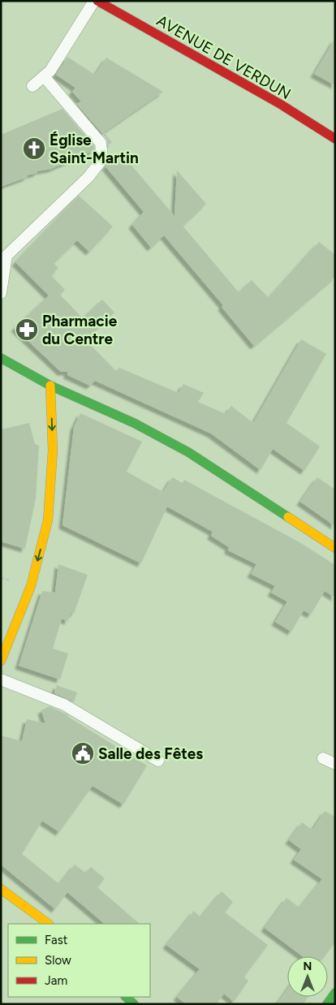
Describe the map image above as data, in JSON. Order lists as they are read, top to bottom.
{
  "streets": {
    "street": ["AVENUE DE VERDUN"]
  },
  "places": {
    "church": ["Église Saint-Martin"],
    "pharmacy": ["Pharmacie du Centre"],
    "public building": ["Salle des Fêtes"]
  },
  "legend": ["Fast", "Slow", "Jam"],
  "north": "top"
}
